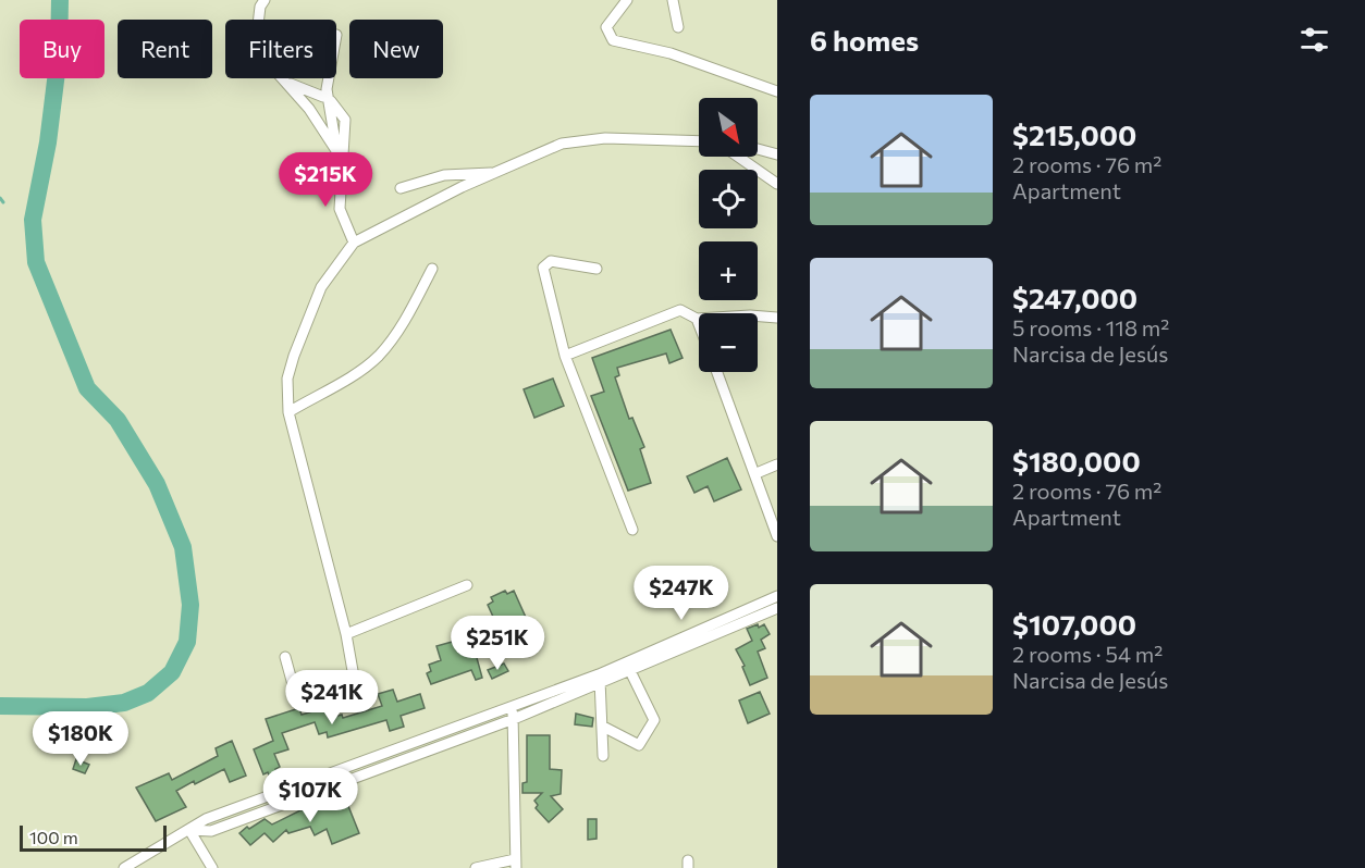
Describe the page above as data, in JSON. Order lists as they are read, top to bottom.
{
  "scale_bar": "100 m",
  "north": "bottom right",
  "page": {
    "heading": "6 homes",
    "chip": [
      "Buy",
      "Rent",
      "Filters",
      "New"
    ],
    "list": [
      {
        "name": "$215,000",
        "note": "2 rooms · 76 m² · Apartment"
      },
      {
        "name": "$247,000",
        "note": "5 rooms · 118 m² · Narcisa de Jesús"
      },
      {
        "name": "$180,000",
        "note": "2 rooms · 76 m² · Apartment"
      },
      {
        "name": "$107,000",
        "note": "2 rooms · 54 m² · Narcisa de Jesús"
      }
    ],
    "map_buttons": ["+", "−"],
    "price": [
      "$215K",
      "$247K",
      "$251K",
      "$241K",
      "$180K",
      "$107K"
    ],
    "scale": "100 m"
  }
}
